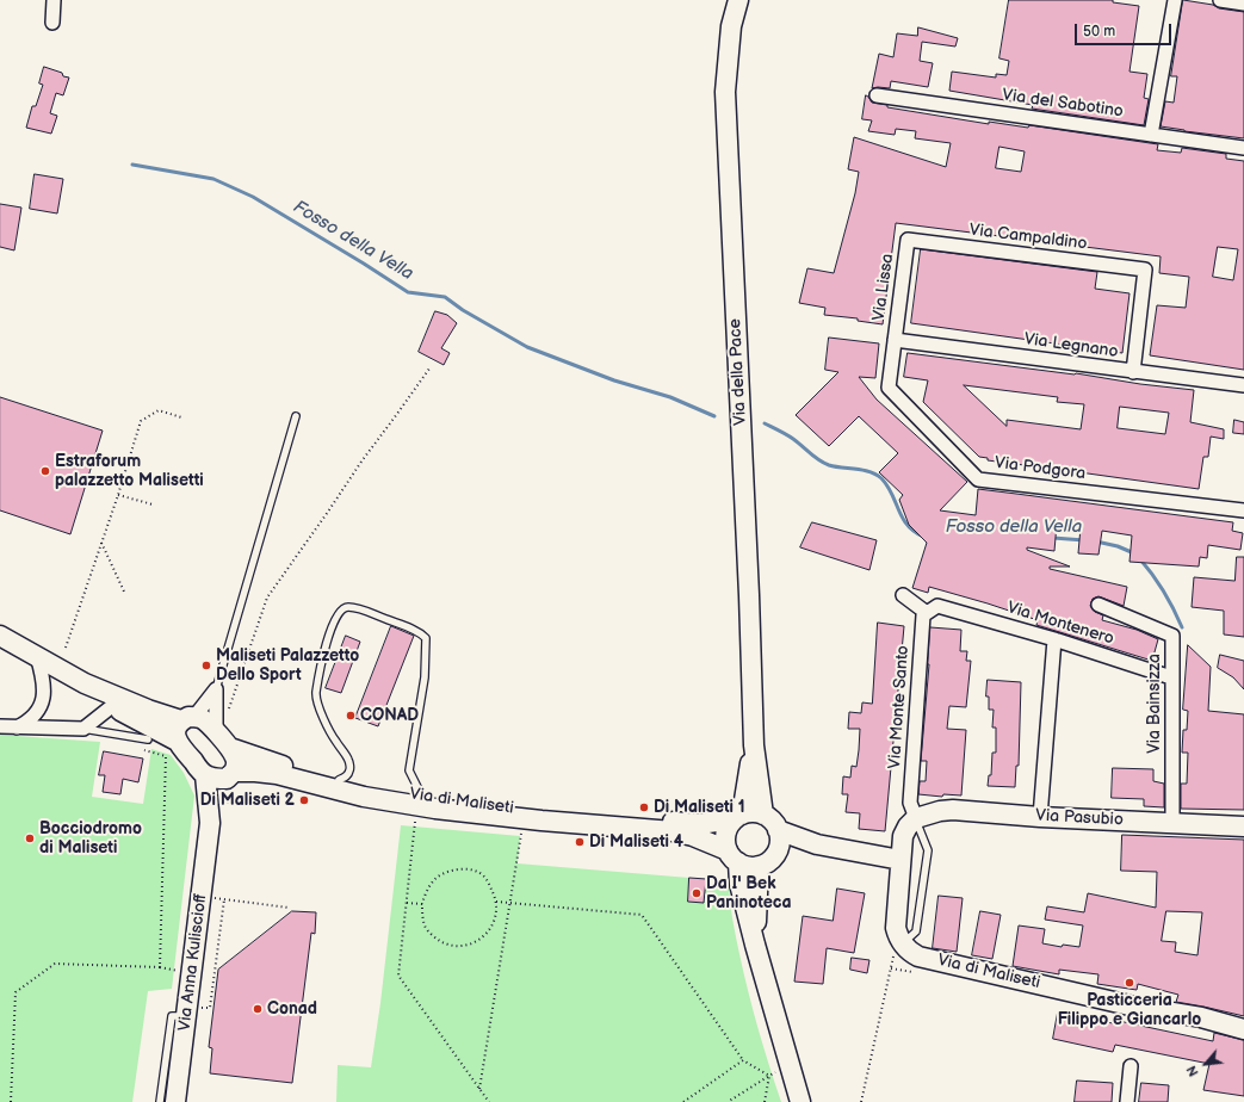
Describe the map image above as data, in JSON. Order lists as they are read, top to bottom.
{
  "streets": {
    "street": [
      "Via del Sabotino",
      "Via Campaldino",
      "Via Lissa",
      "Via Legnano",
      "Via della Pace",
      "Via Podgora",
      "Via Montenero",
      "Via Bainsizza",
      "Via Monte Santo",
      "Via di Maliseti",
      "Via Pasubio",
      "Via Anna Kuliscioff"
    ]
  },
  "crossings": [
    ["Via Campaldino", "Via Lissa"],
    ["Via Campaldino", "Via Legnano"],
    ["Via Lissa", "Via Legnano"],
    ["Via Lissa", "Via Podgora"],
    ["Via Legnano", "Via Podgora"],
    ["Via Montenero", "Via Bainsizza"],
    ["Via Montenero", "Via Monte Santo"],
    ["Via Bainsizza", "Via Pasubio"],
    ["Via Monte Santo", "Via Pasubio"]
  ],
  "water": ["Fosso della Vella"],
  "places": [
    "Estraforum palazzetto Malisetti",
    "Maliseti Palazzetto Dello Sport",
    "CONAD",
    "Di Maliseti 2",
    "Di Maliseti 1",
    "Bocciodromo di Maliseti",
    "Di Maliseti 4",
    "Da I' Bek Paninoteca",
    "Pasticceria Filippo e Giancarlo",
    "Conad"
  ],
  "scale_bar": "50 m",
  "north": "bottom left"
}
